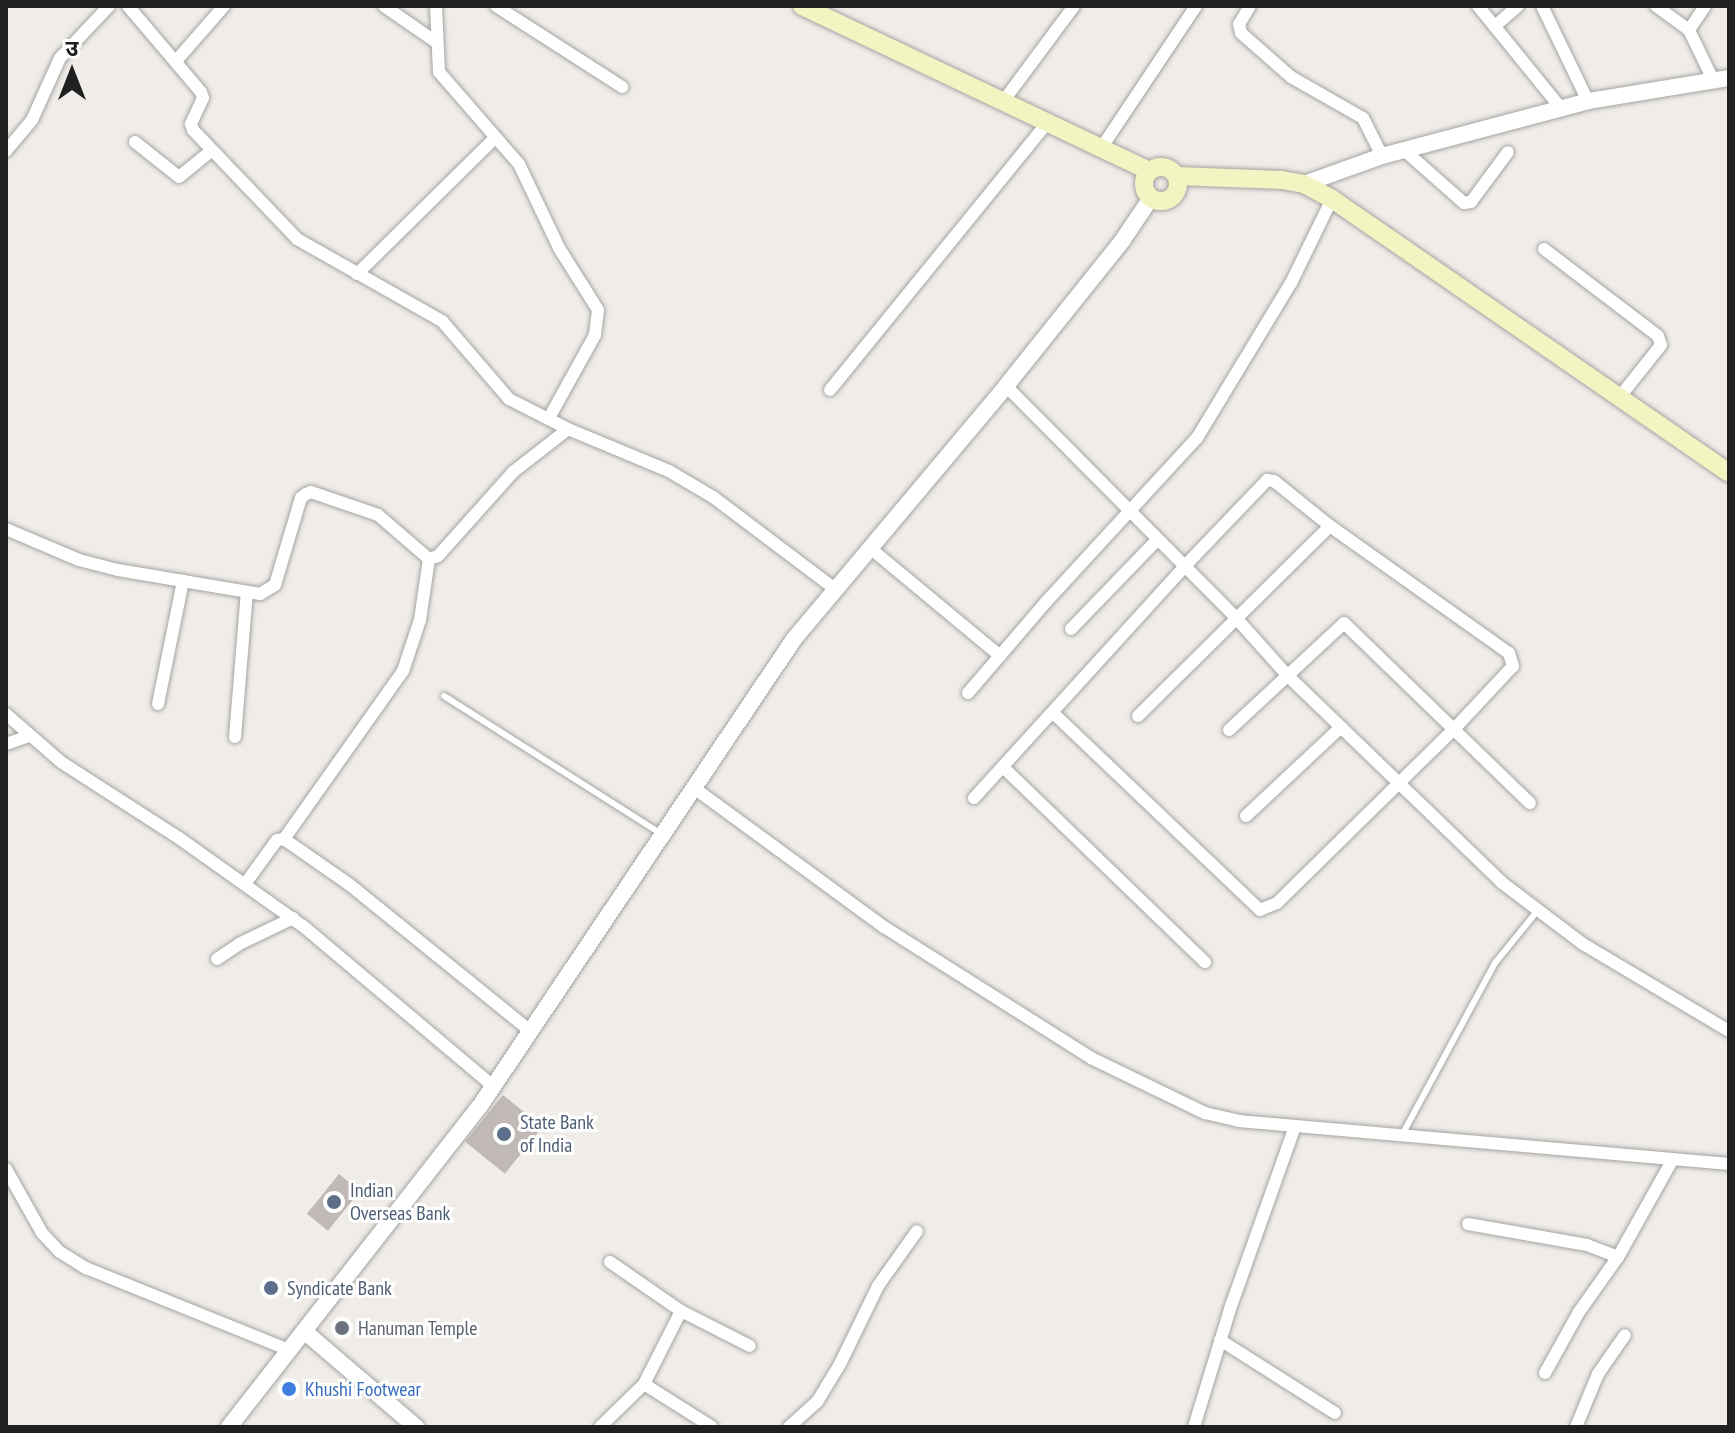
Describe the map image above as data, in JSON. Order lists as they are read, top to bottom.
{
  "places": [
    "State Bank of India",
    "Indian Overseas Bank",
    "Syndicate Bank",
    "Hanuman Temple",
    "Khushi Footwear"
  ],
  "north": "top"
}
